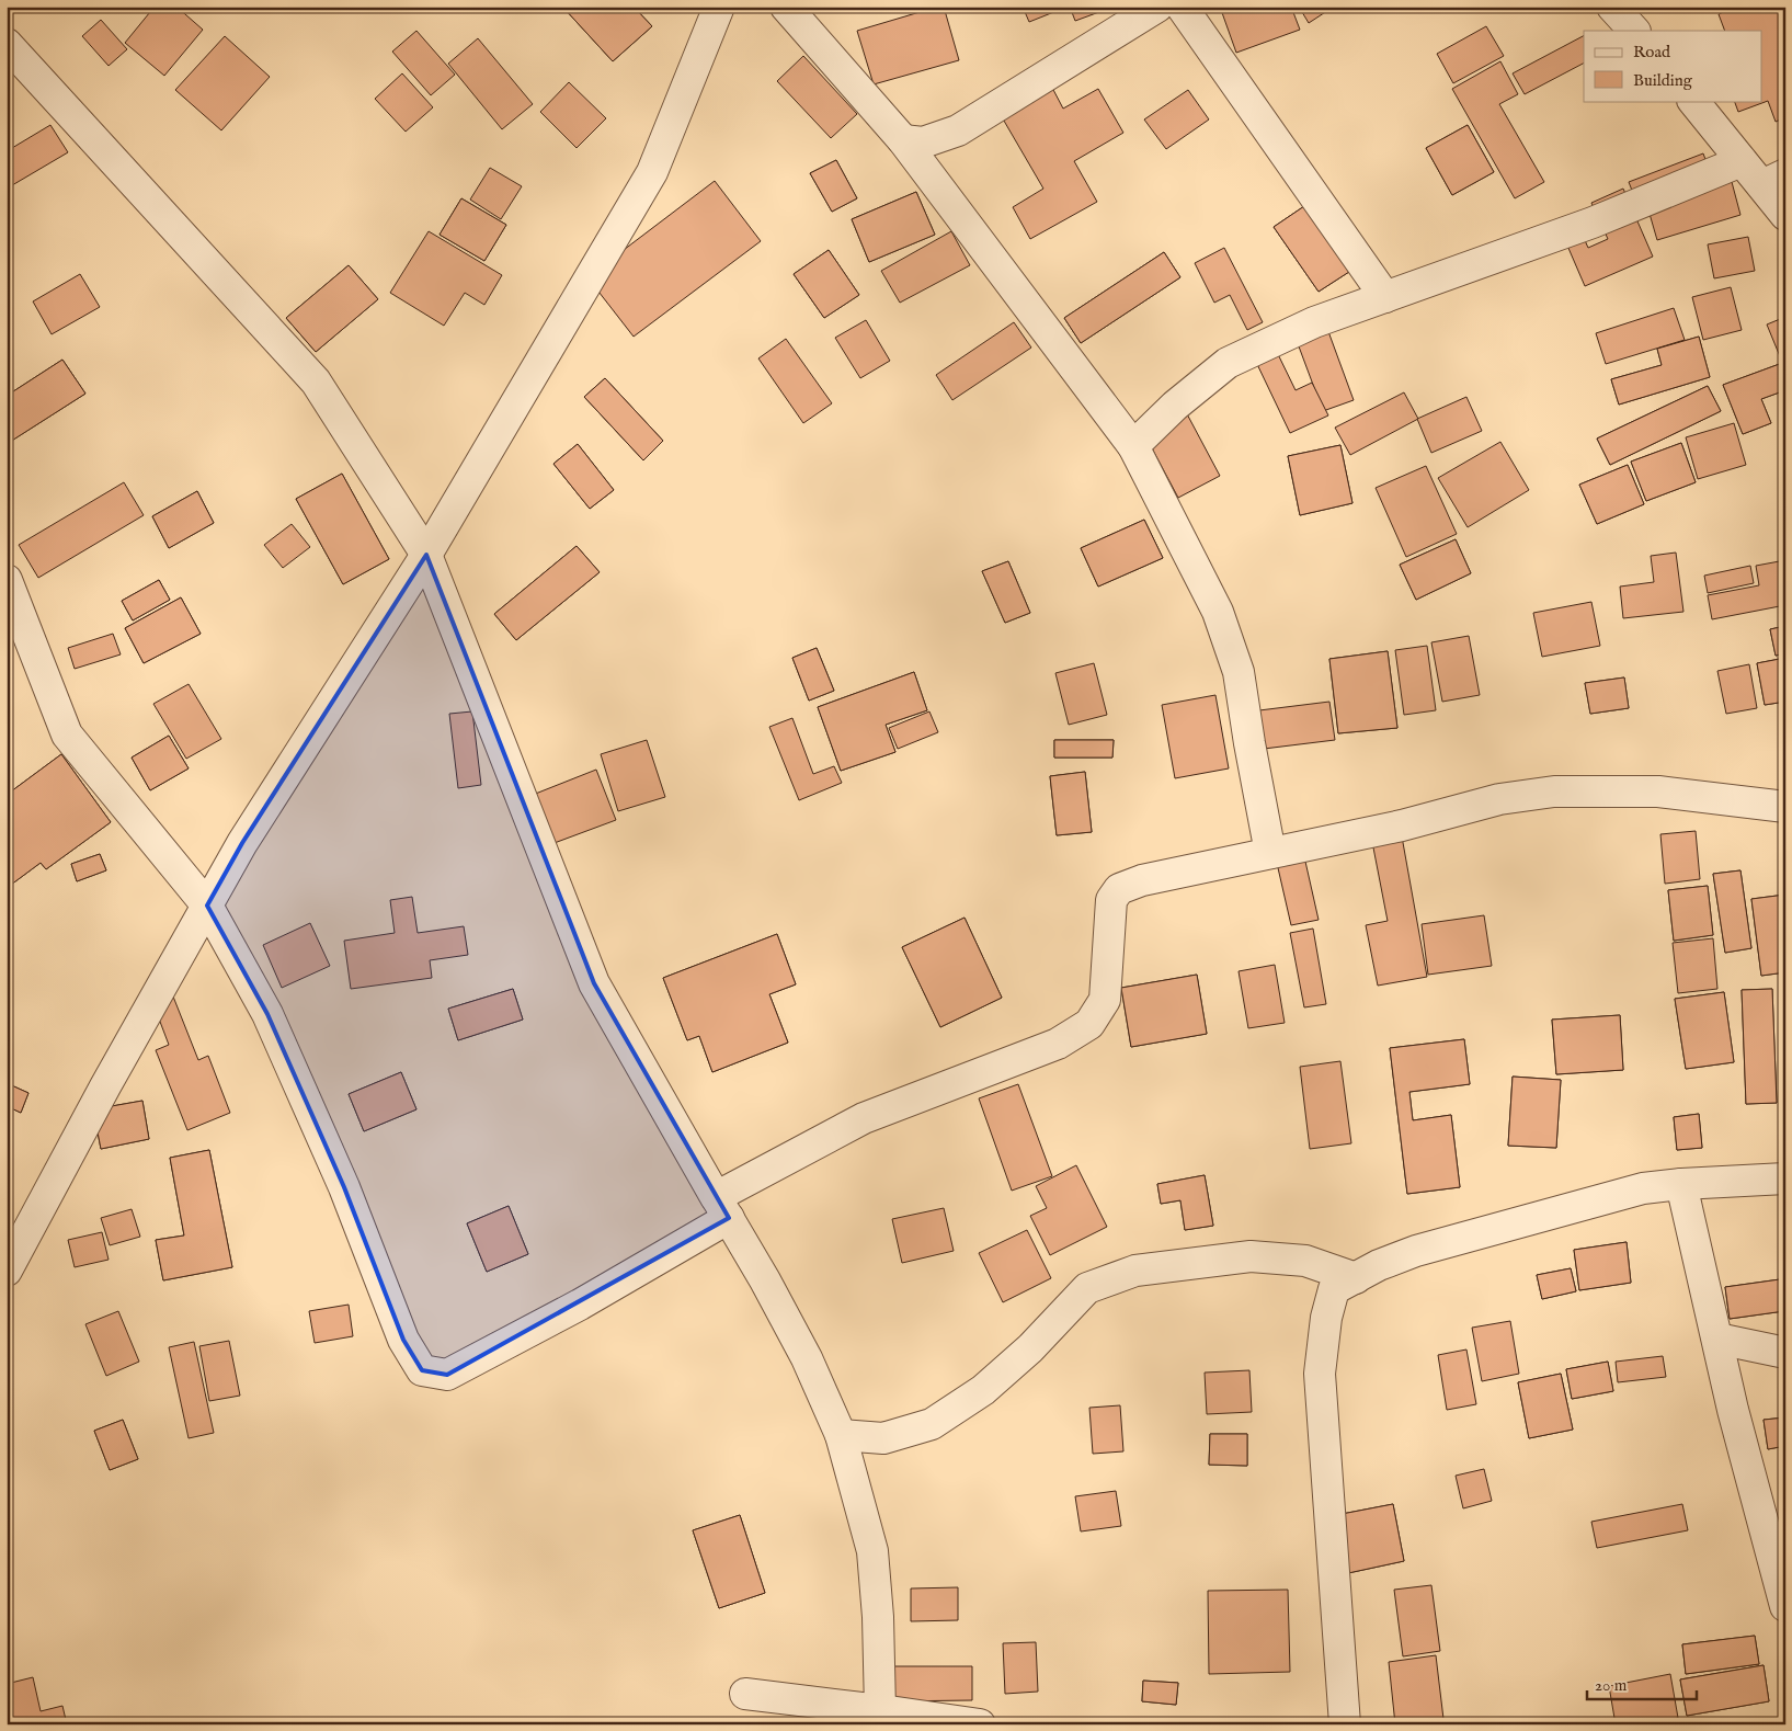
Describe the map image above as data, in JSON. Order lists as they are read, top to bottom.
{
  "legend": ["Road", "Building"],
  "scale_bar": "20 m"
}
